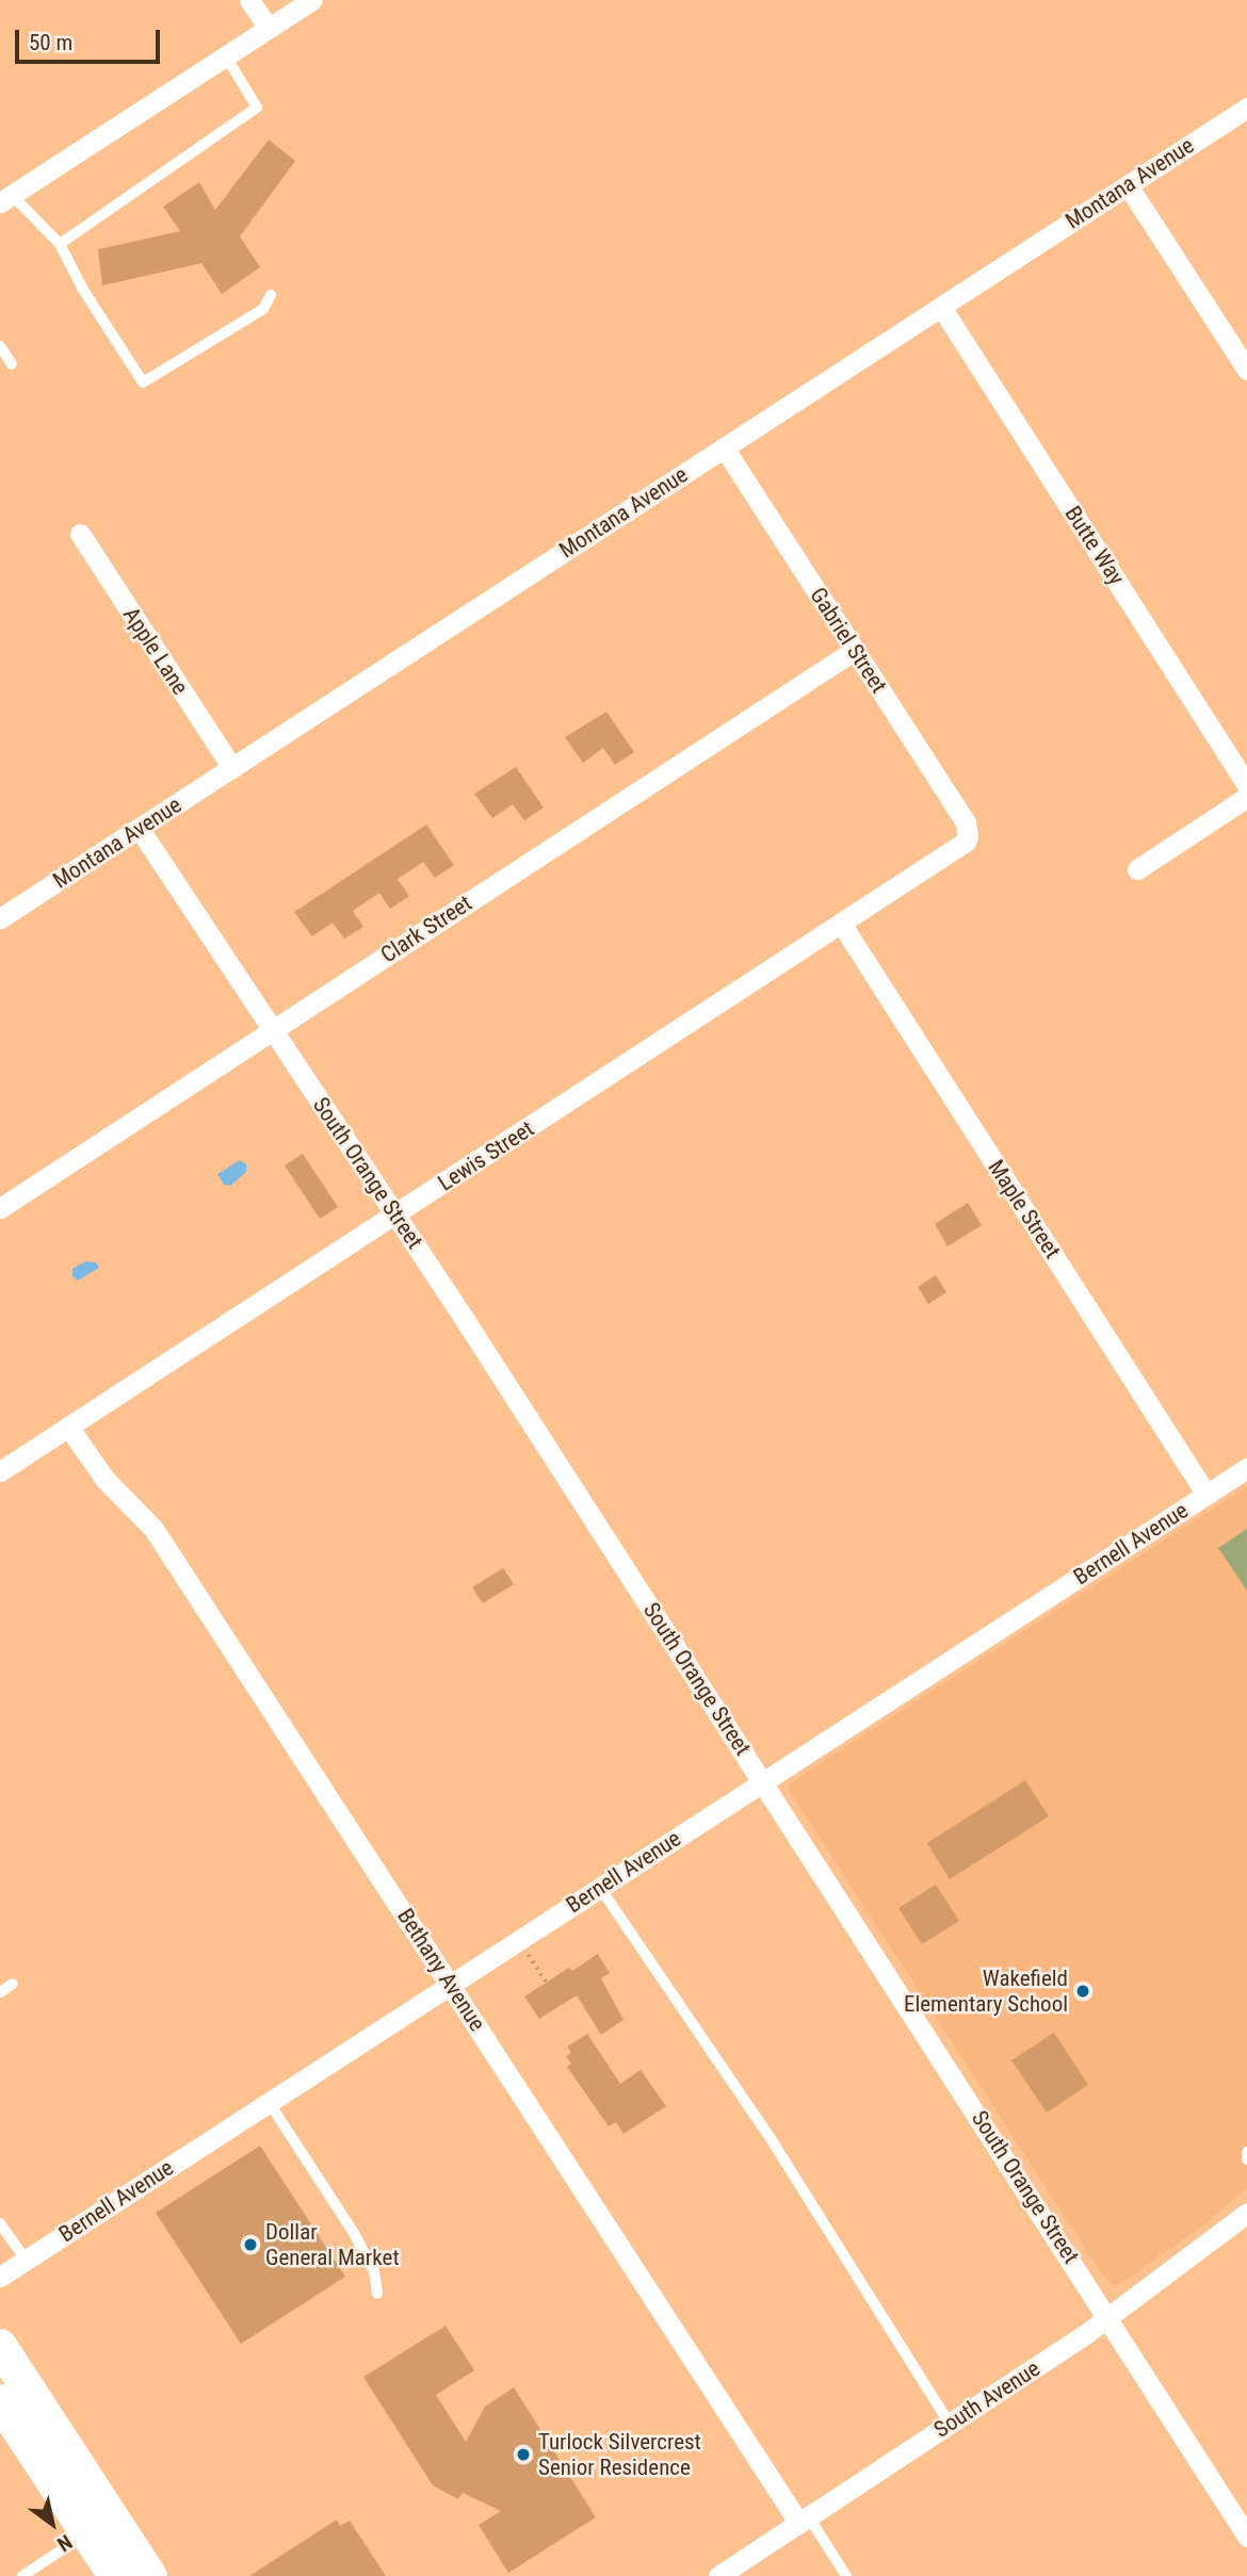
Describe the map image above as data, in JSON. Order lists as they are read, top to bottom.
{
  "streets": {
    "street": [
      "Montana Avenue",
      "Butte Way",
      "Gabriel Street",
      "Apple Lane",
      "Clark Street",
      "Lewis Street",
      "South Orange Street",
      "Maple Street",
      "Bernell Avenue",
      "Bethany Avenue",
      "South Avenue"
    ]
  },
  "crossings": [
    ["Montana Avenue", "Butte Way"],
    ["Montana Avenue", "Gabriel Street"],
    ["Montana Avenue", "Apple Lane"],
    ["Montana Avenue", "South Orange Street"],
    ["Gabriel Street", "Clark Street"],
    ["Gabriel Street", "Lewis Street"],
    ["Clark Street", "South Orange Street"],
    ["Lewis Street", "South Orange Street"],
    ["Lewis Street", "Maple Street"],
    ["Lewis Street", "Bethany Avenue"],
    ["South Orange Street", "Bernell Avenue"],
    ["South Orange Street", "South Avenue"],
    ["Maple Street", "Bernell Avenue"],
    ["Bernell Avenue", "Bethany Avenue"],
    ["Bethany Avenue", "South Avenue"]
  ],
  "places": ["Wakefield Elementary School", "Dollar General Market", "Turlock Silvercrest Senior Residence"],
  "scale_bar": "50 m",
  "north": "bottom right"
}
